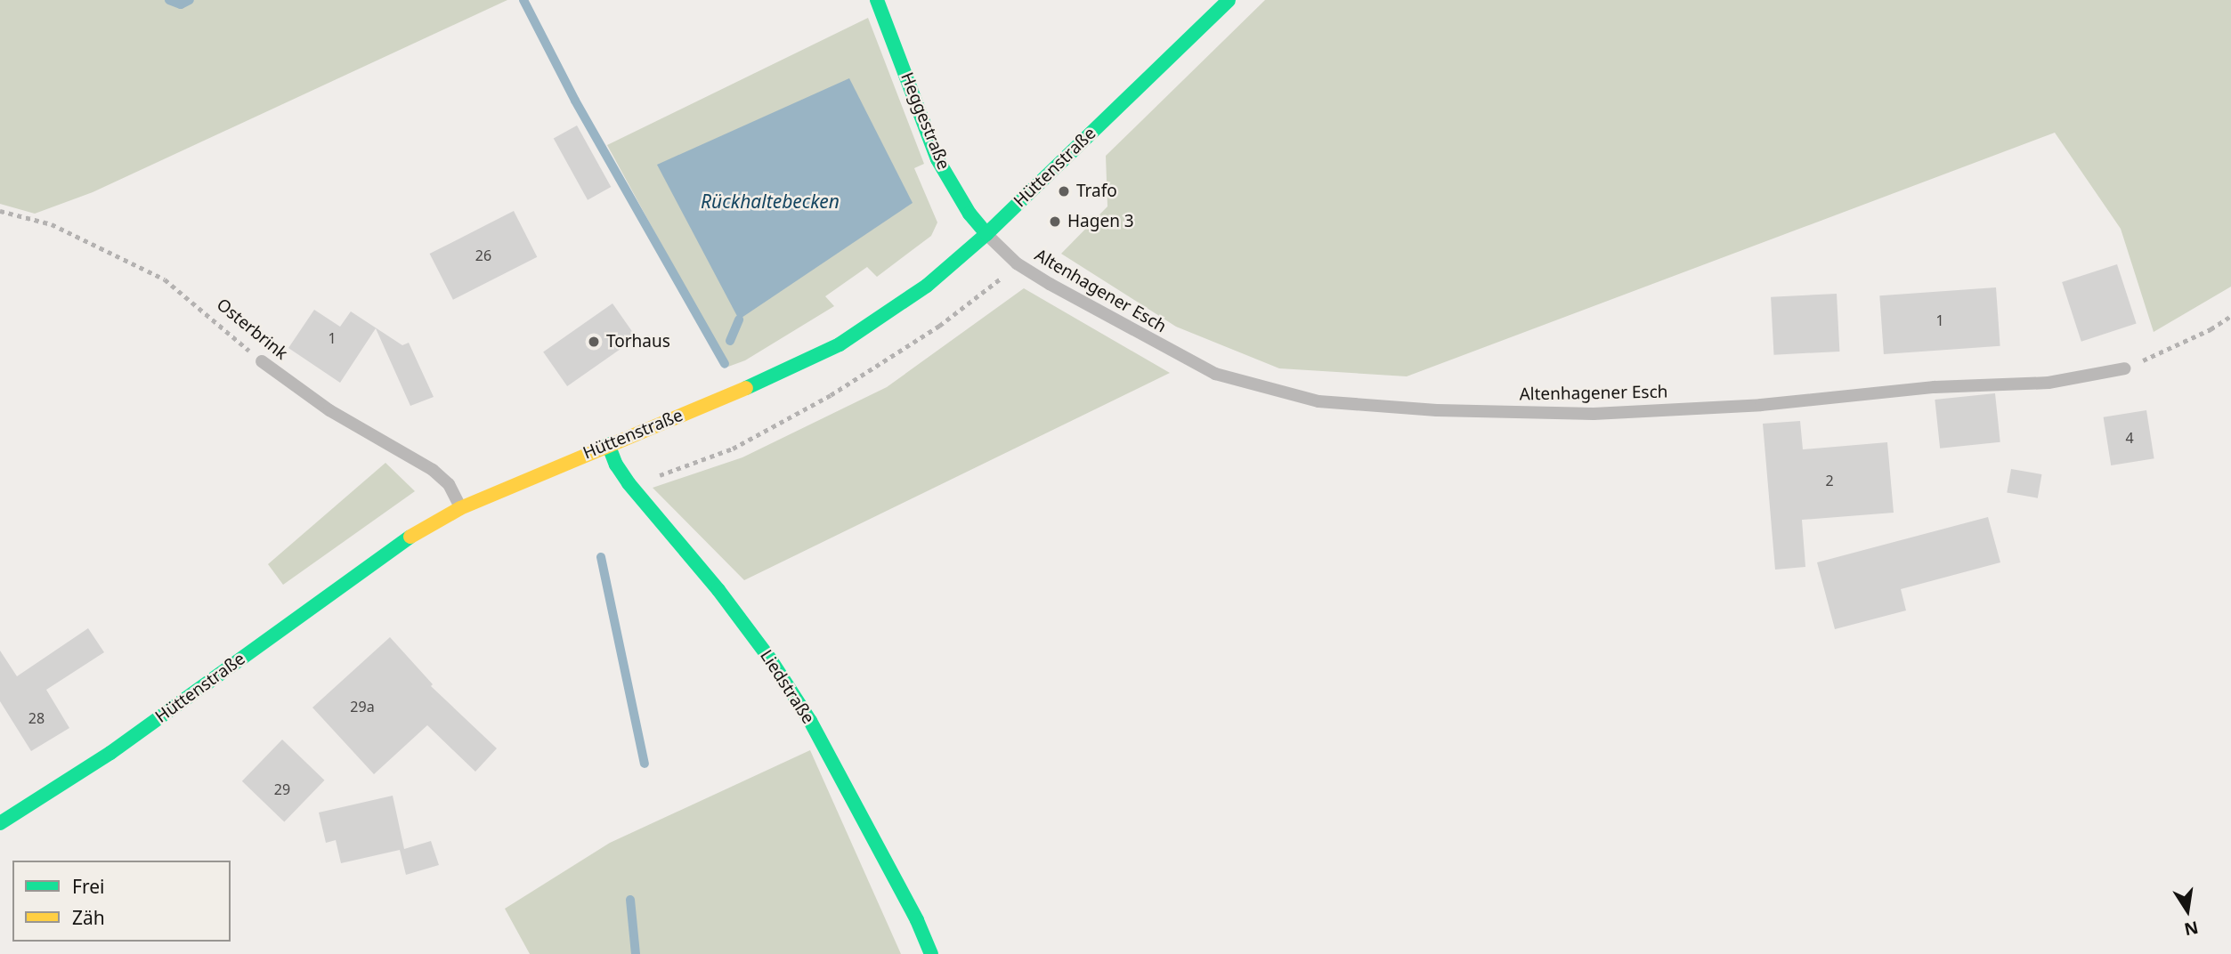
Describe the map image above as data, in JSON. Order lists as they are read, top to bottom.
{
  "streets": {
    "main road": ["Heggestraße", "Hüttenstraße", "Liedstraße"],
    "lane": ["Altenhagener Esch", "Osterbrink"]
  },
  "crossings": [
    ["Heggestraße", "Hüttenstraße"],
    ["Heggestraße", "Altenhagener Esch"],
    ["Hüttenstraße", "Altenhagener Esch"],
    ["Hüttenstraße", "Osterbrink"],
    ["Hüttenstraße", "Liedstraße"]
  ],
  "water": ["Rückhaltebecken"],
  "places": ["Trafo", "Hagen 3", "Torhaus"],
  "house_numbers": [
    "26",
    "1",
    "1",
    "4",
    "2",
    "29a",
    "28",
    "29"
  ],
  "legend": ["Frei", "Zäh"],
  "north": "bottom"
}
